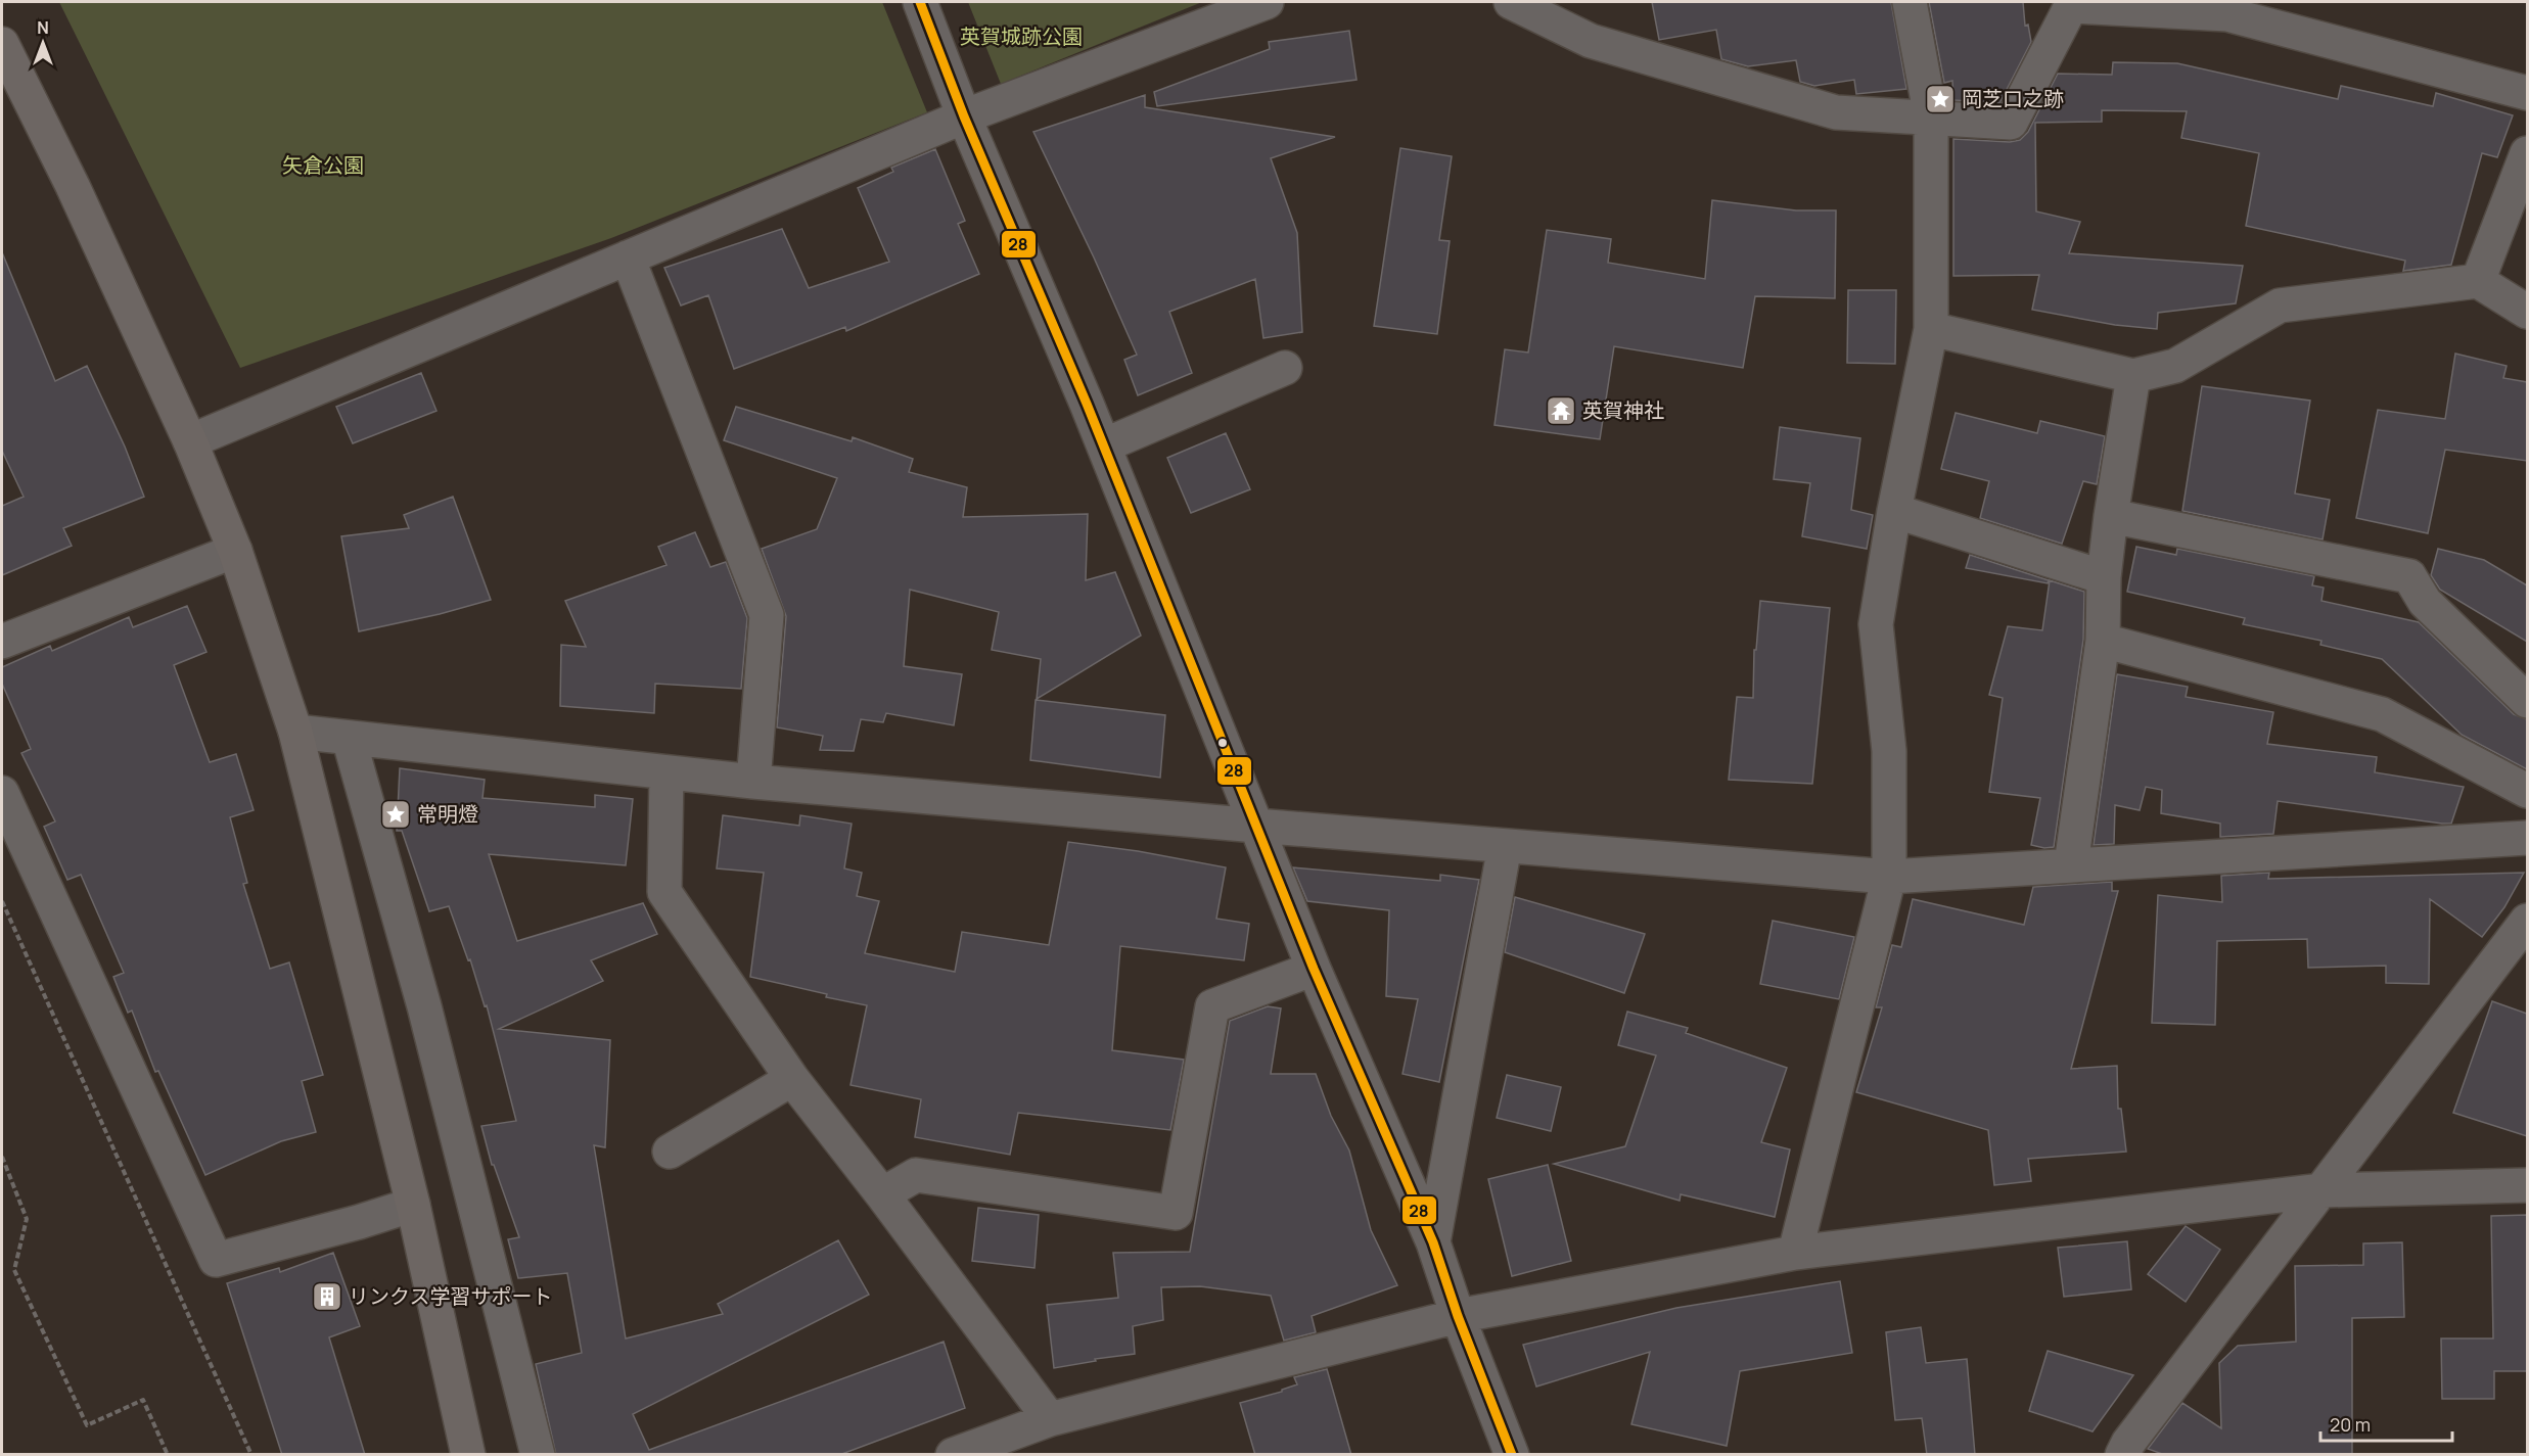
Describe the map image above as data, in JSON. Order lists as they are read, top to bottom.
{
  "parks": ["英賀城跡公園", "矢倉公園"],
  "places": {
    "place": ["岡芝口之跡", "常明燈"],
    "temple": ["英賀神社"],
    "building": ["リンクス学習サポート"]
  },
  "lines": ["transit line 28"],
  "scale_bar": "20 m",
  "north": "top"
}
